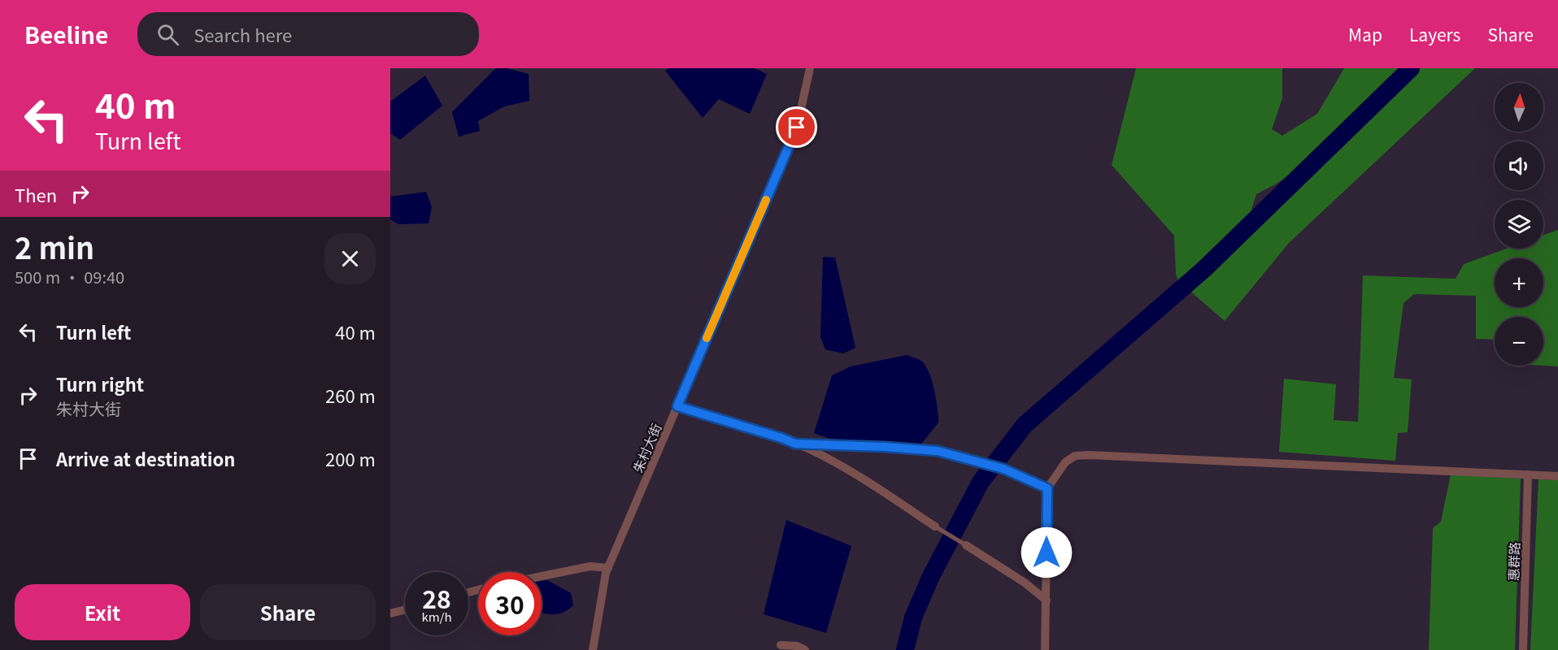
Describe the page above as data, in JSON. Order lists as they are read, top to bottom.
{
  "streets": {
    "street": ["朱村大街", "惠群路"]
  },
  "north": "top",
  "page": {
    "header": "Beeline",
    "search": "Search here",
    "nav": ["Map", "Layers", "Share"],
    "turn": ["40 m", "Turn left"],
    "map_buttons": ["+", "−"],
    "then": "Then",
    "heading": ["2 min", "500 m · 09:40"],
    "list": [
      {
        "name": "Turn left",
        "value": "40 m"
      },
      {
        "name": "Turn right",
        "note": "朱村大街",
        "value": "260 m"
      },
      {
        "name": "Arrive at destination",
        "value": "200 m"
      }
    ],
    "speed": "28 km/h",
    "limit": "30",
    "buttons": ["Exit", "Share"]
  }
}
